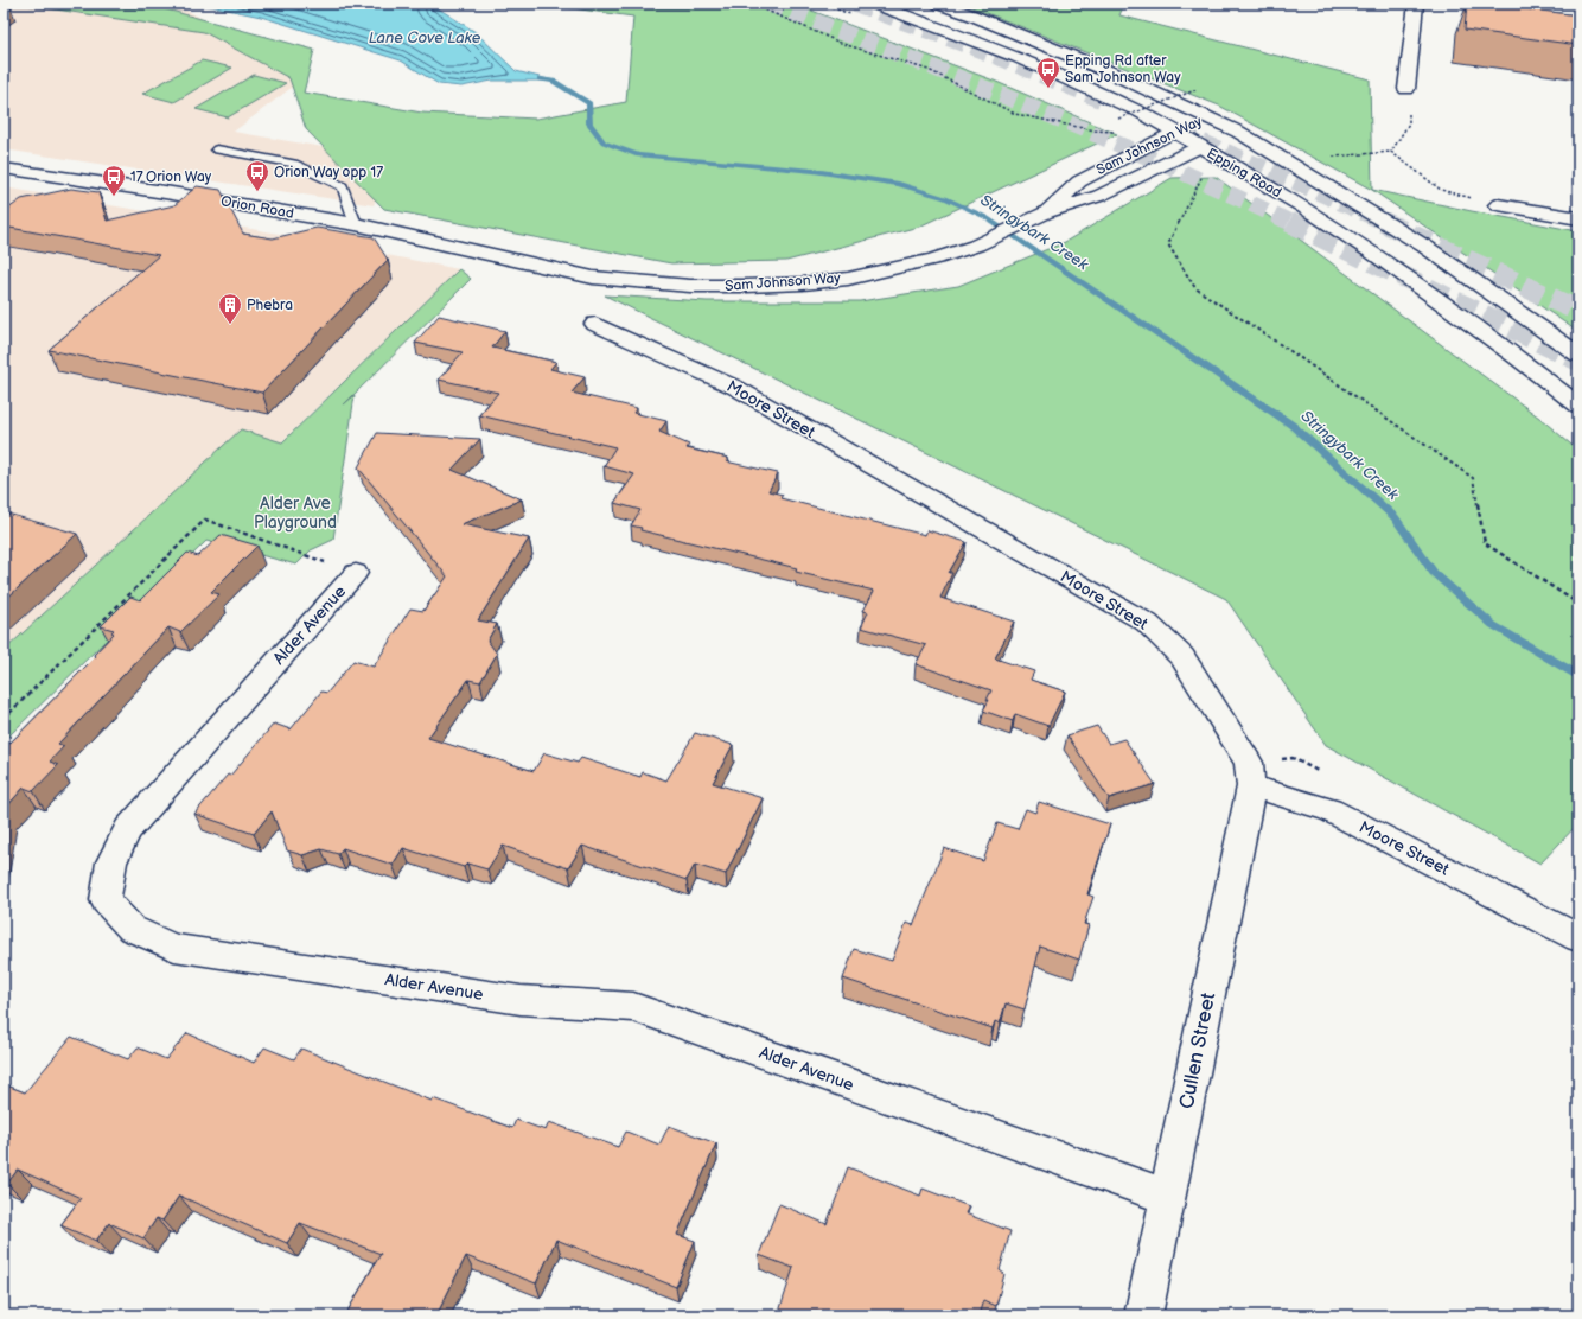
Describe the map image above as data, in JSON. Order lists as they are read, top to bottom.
{
  "streets": {
    "street": [
      "Sam Johnson Way",
      "Epping Road",
      "Orion Road",
      "Moore Street",
      "Alder Avenue",
      "Cullen Street"
    ]
  },
  "crossings": [
    ["Sam Johnson Way", "Epping Road"],
    ["Sam Johnson Way", "Orion Road"],
    ["Moore Street", "Cullen Street"],
    ["Alder Avenue", "Cullen Street"]
  ],
  "water": ["Lane Cove Lake", "Stringybark Creek"],
  "parks": ["Alder Ave Playground"],
  "places": {
    "bus stop": ["Epping Rd after Sam Johnson Way", "Orion Way opp 17", "17 Orion Way"],
    "building": ["Phebra"]
  }
}
